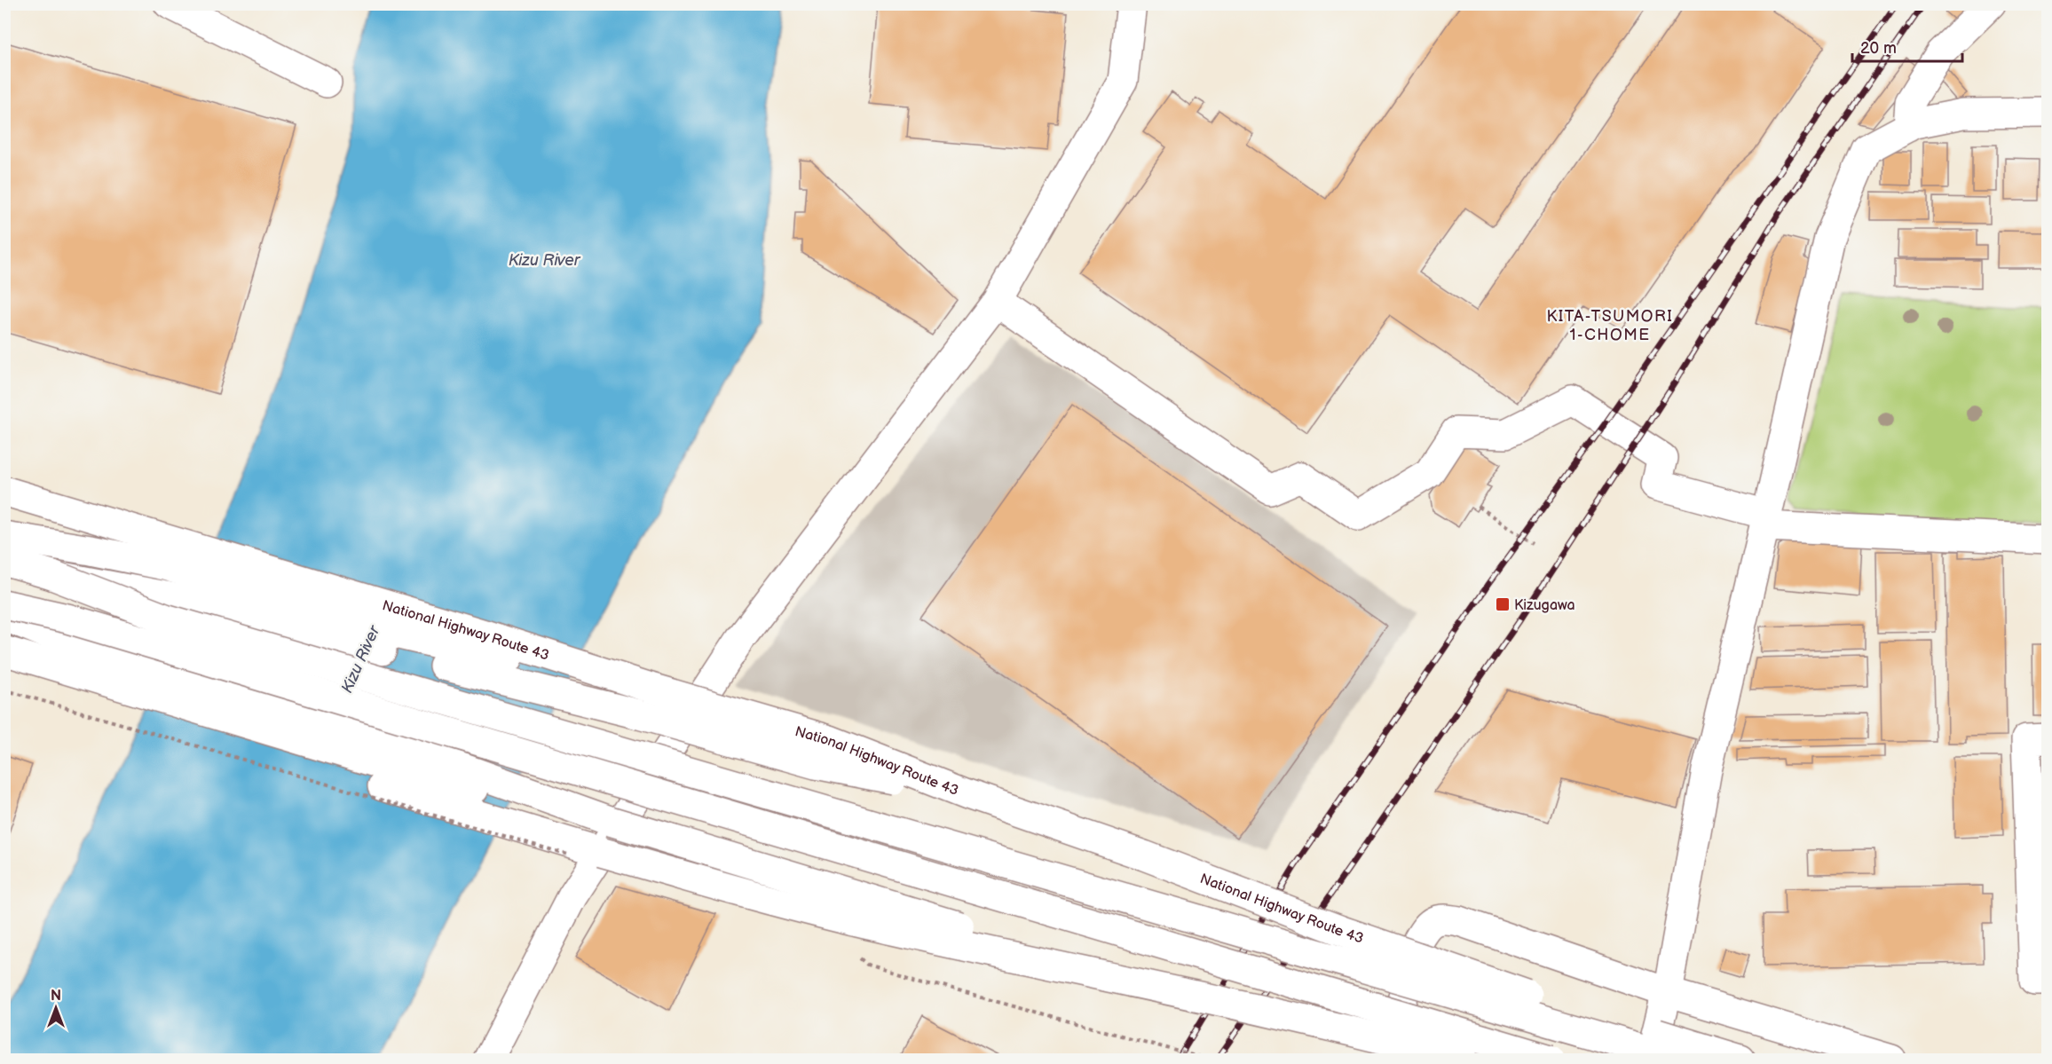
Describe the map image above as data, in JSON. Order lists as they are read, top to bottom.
{
  "streets": {
    "main road": ["National Highway Route 43"]
  },
  "districts": ["KITA-TSUMORI 1-CHOME"],
  "water": ["Kizu River"],
  "places": {
    "transit": ["Kizugawa"]
  },
  "scale_bar": "20 m",
  "north": "top"
}
